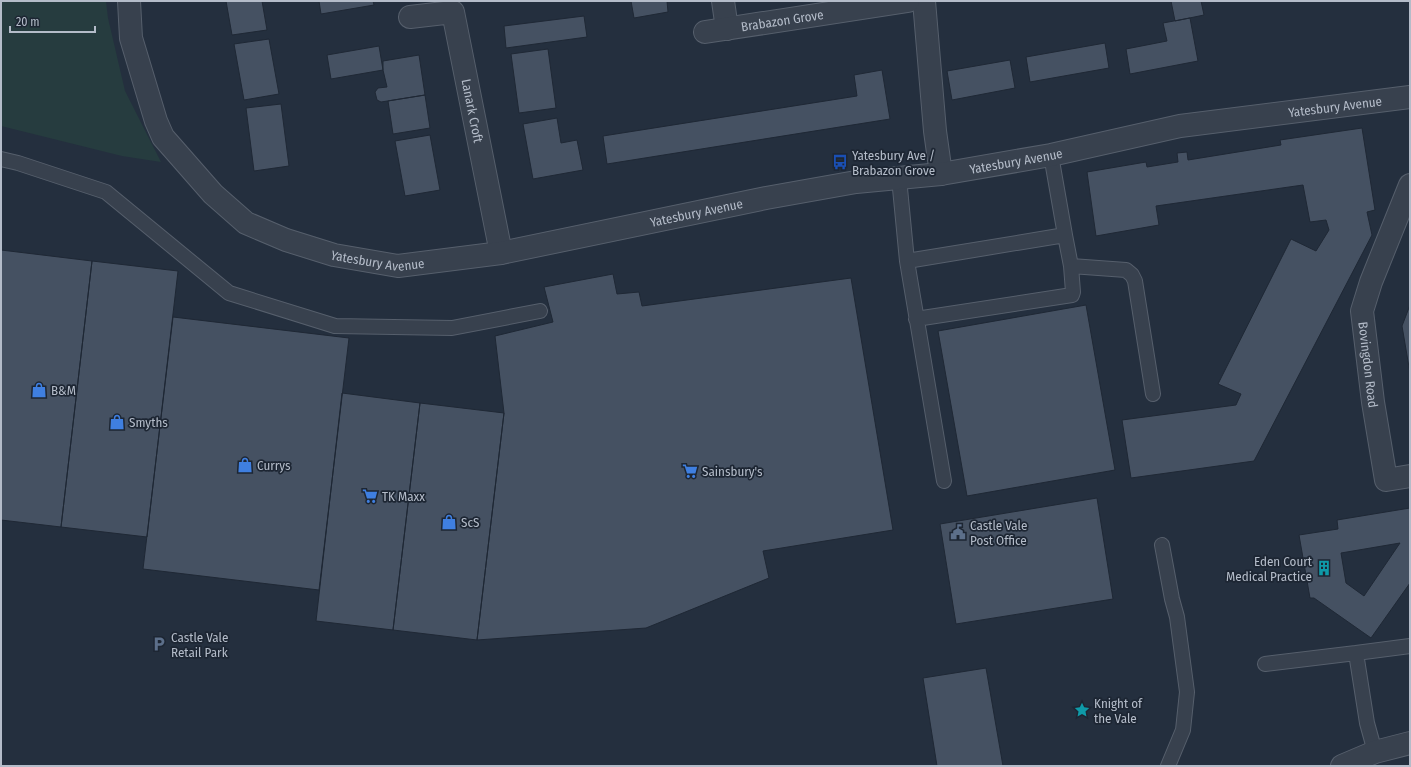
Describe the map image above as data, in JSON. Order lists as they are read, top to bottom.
{
  "streets": {
    "street": [
      "Brabazon Grove",
      "Yatesbury Avenue",
      "Lanark Croft",
      "Bovingdon Road"
    ]
  },
  "crossings": [
    ["Yatesbury Avenue", "Lanark Croft"]
  ],
  "places": {
    "bus stop": ["Yatesbury Ave / Brabazon Grove"],
    "shop": [
      "B&M",
      "Smyths",
      "Currys",
      "ScS"
    ],
    "supermarket": ["Sainsbury's", "TK Maxx"],
    "public building": ["Castle Vale Post Office"],
    "building": ["Eden Court Medical Practice"],
    "parking": ["Castle Vale Retail Park"],
    "place": ["Knight of the Vale"]
  },
  "scale_bar": "20 m"
}
